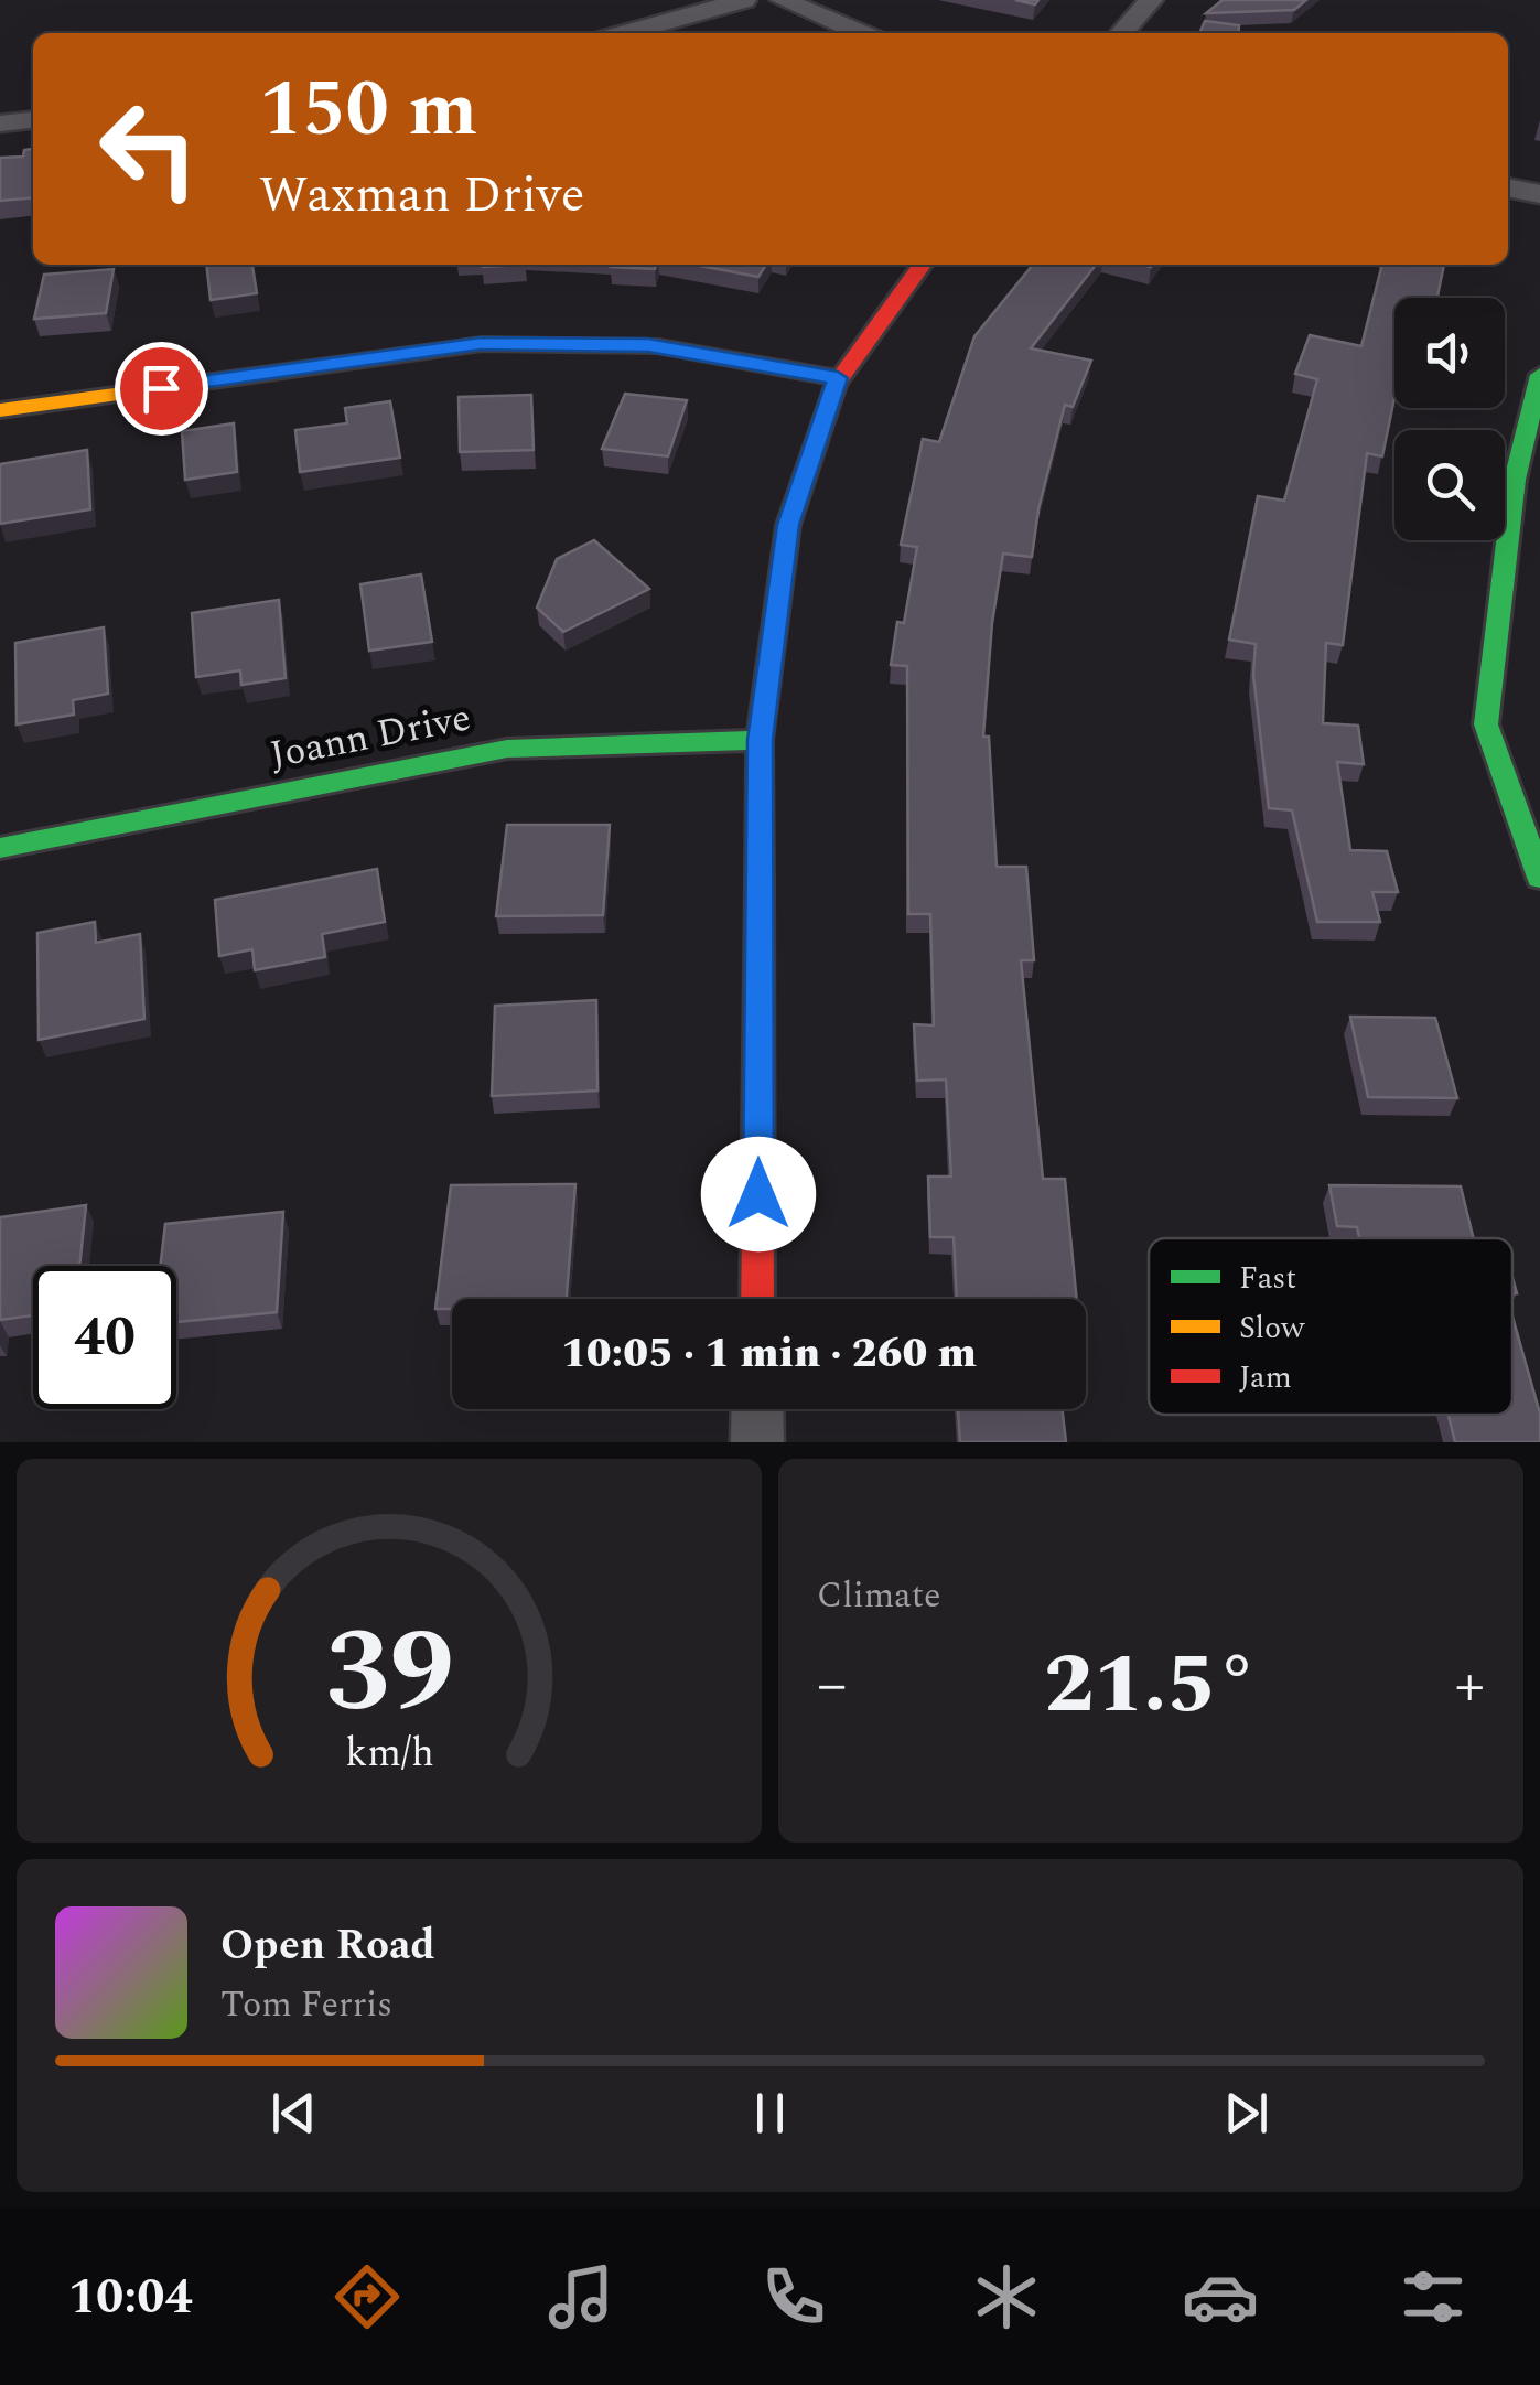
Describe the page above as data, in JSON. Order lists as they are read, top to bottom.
{
  "streets": {
    "street": ["Joann Drive"]
  },
  "legend": ["Fast", "Slow", "Jam"],
  "page": {
    "turn": ["150 m", "Waxman Drive"],
    "limit": "40",
    "trip": "10:05 · 1 min · 260 m",
    "tile": "Climate",
    "heat": ["−", "21.5°", "+"],
    "song": ["Open Road", "Tom Ferris"],
    "tabs": "10:04",
    "gauge": ["39", "km/h"]
  }
}
